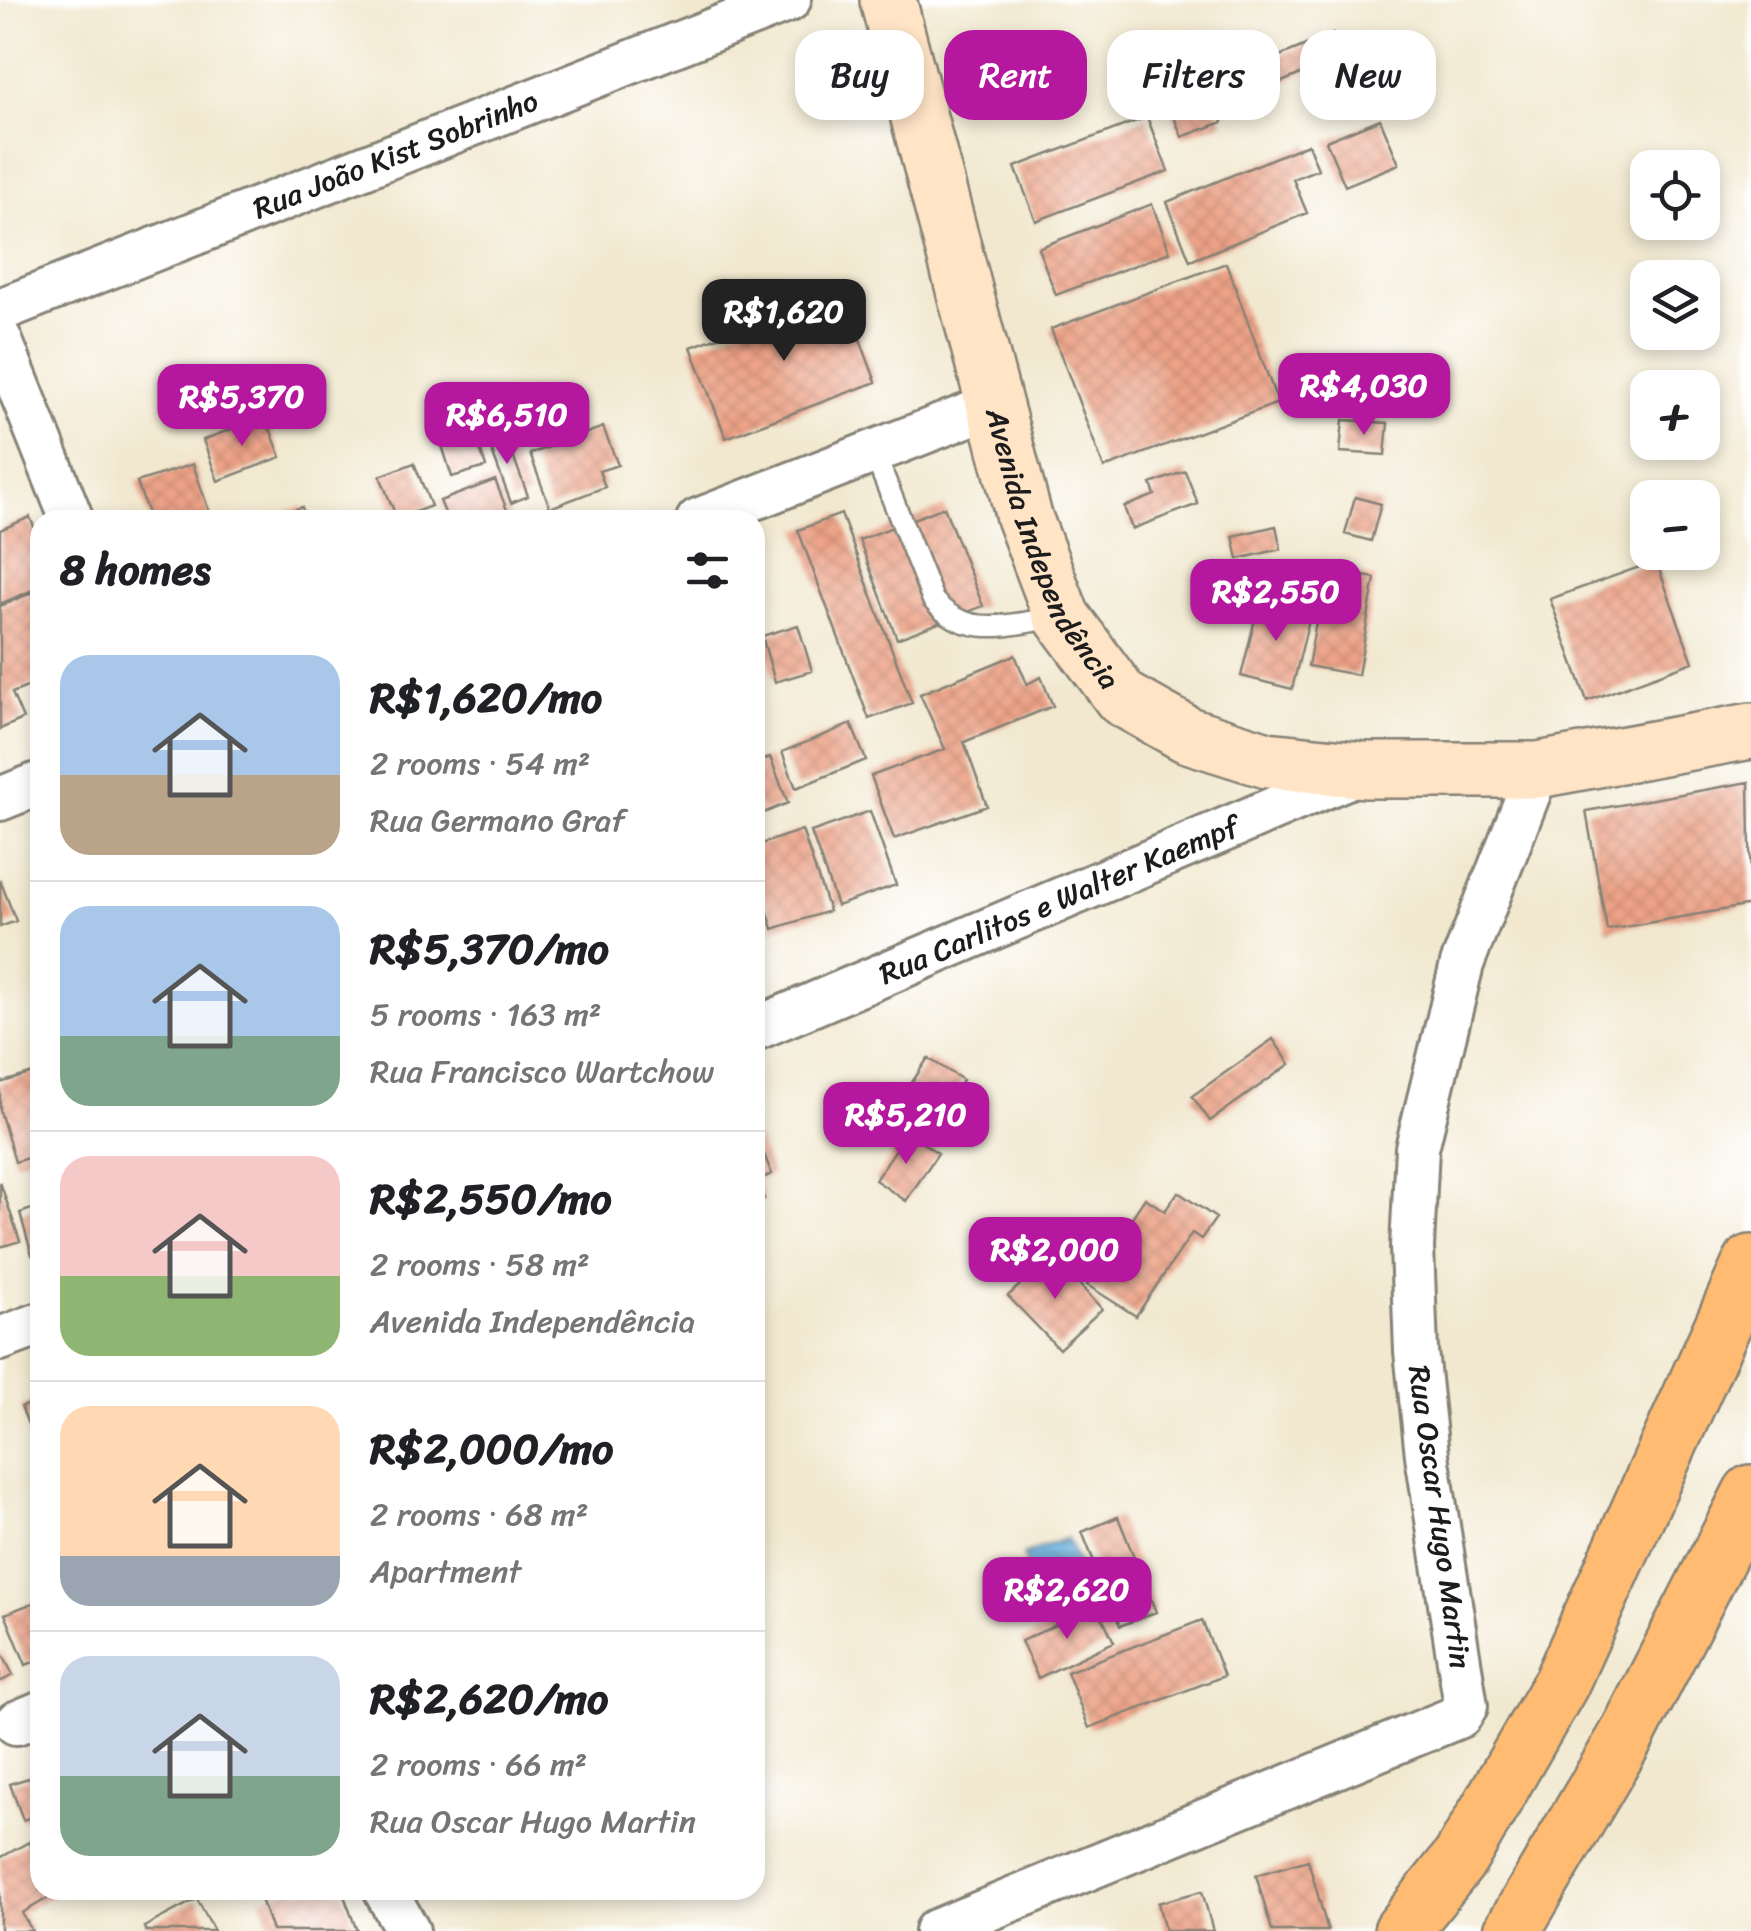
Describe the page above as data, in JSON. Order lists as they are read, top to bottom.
{
  "streets": {
    "main road": ["Avenida Independência"],
    "street": ["Rua João Kist Sobrinho", "Rua Carlitos e Walter Kaempf", "Rua Oscar Hugo Martin"]
  },
  "crossings": [
    ["Avenida Independência", "Rua Carlitos e Walter Kaempf"],
    ["Avenida Independência", "Rua Oscar Hugo Martin"]
  ],
  "page": {
    "chip": [
      "Buy",
      "Rent",
      "Filters",
      "New"
    ],
    "map_buttons": ["+", "−"],
    "price": [
      "R$1,620",
      "R$4,030",
      "R$5,370",
      "R$6,510",
      "R$2,550",
      "R$5,210",
      "R$2,000",
      "R$2,620"
    ],
    "heading": "8 homes",
    "list": [
      {
        "name": "R$1,620/mo",
        "note": "2 rooms · 54 m² · Rua Germano Graf"
      },
      {
        "name": "R$5,370/mo",
        "note": "5 rooms · 163 m² · Rua Francisco Wartchow"
      },
      {
        "name": "R$2,550/mo",
        "note": "2 rooms · 58 m² · Avenida Independência"
      },
      {
        "name": "R$2,000/mo",
        "note": "2 rooms · 68 m² · Apartment"
      },
      {
        "name": "R$2,620/mo",
        "note": "2 rooms · 66 m² · Rua Oscar Hugo Martin"
      }
    ]
  }
}
